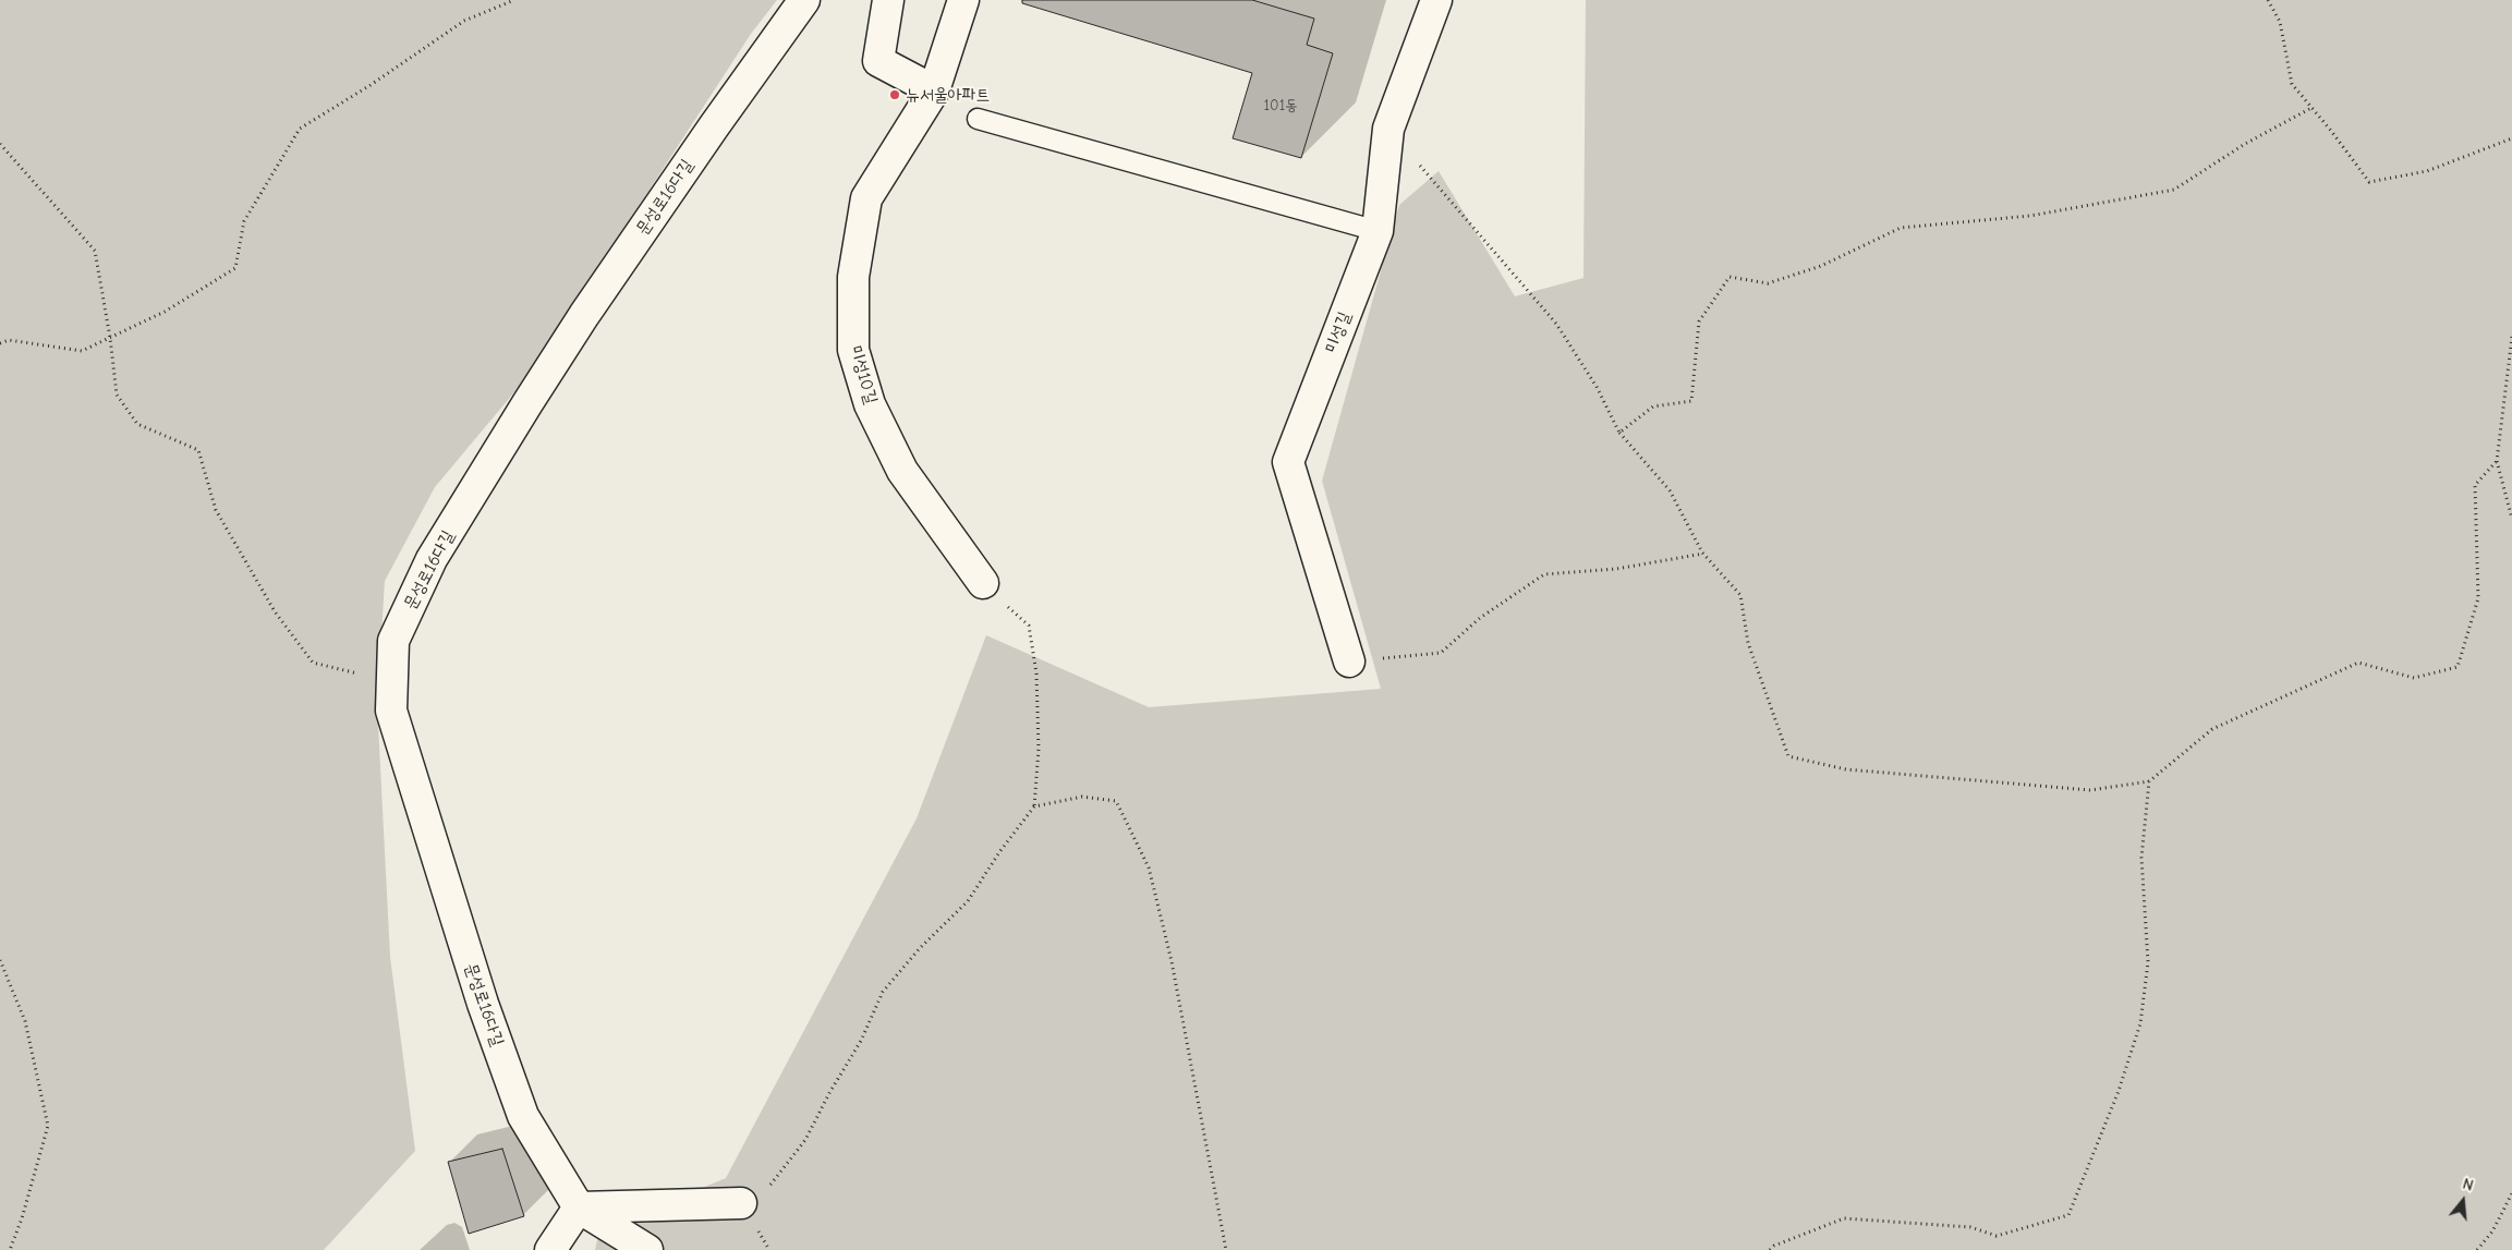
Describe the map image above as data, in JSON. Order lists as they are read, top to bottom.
{
  "streets": {
    "street": ["문성로16다길", "미성길", "미성10길"]
  },
  "places": ["뉴서울아파트"],
  "house_numbers": ["101동"],
  "north": "top"
}
